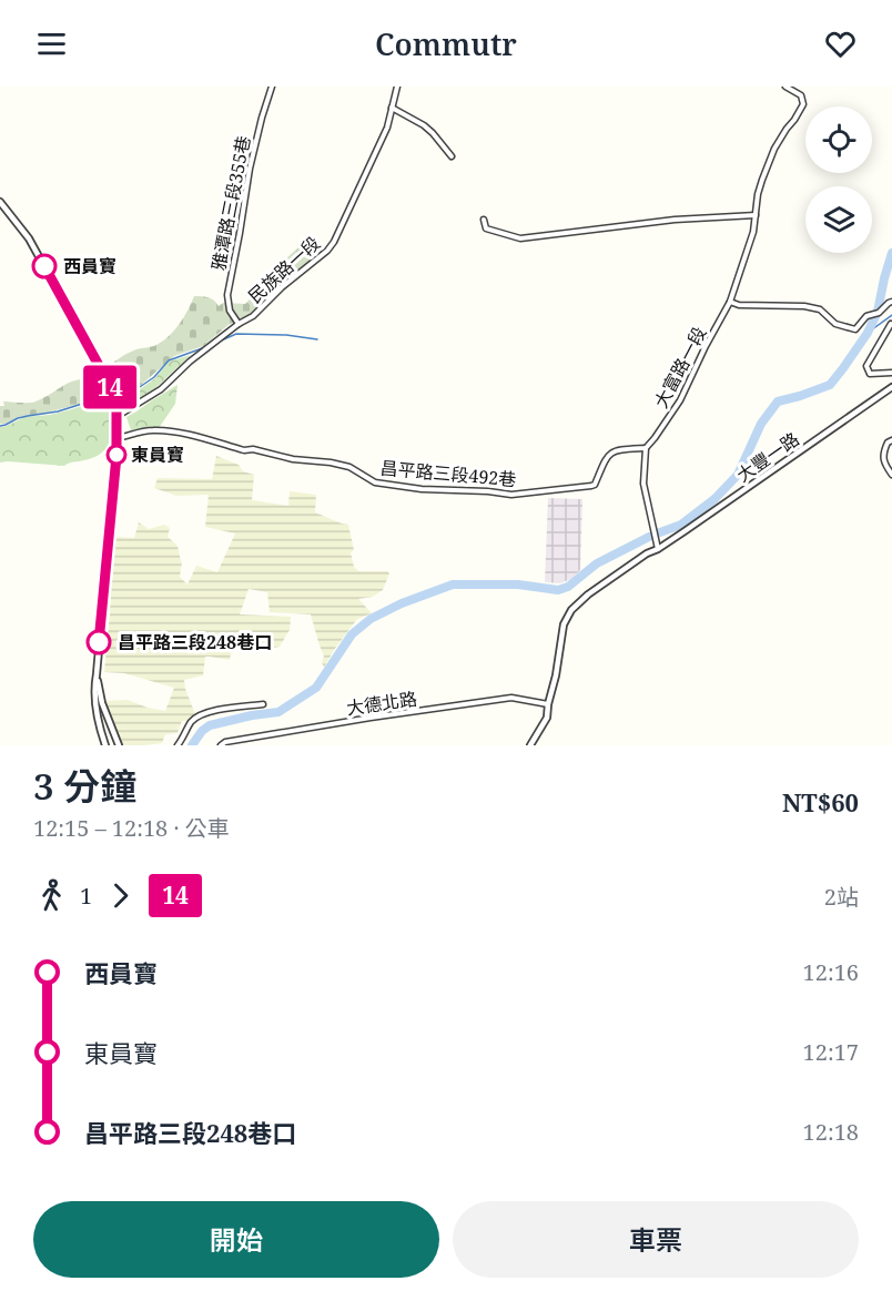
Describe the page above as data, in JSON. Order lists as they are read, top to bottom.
{
  "streets": {
    "street": [
      "雅潭路三段355巷",
      "民族路一段",
      "大富路一段",
      "大豐一路",
      "昌平路三段492巷",
      "大德北路"
    ]
  },
  "crossings": [
    ["雅潭路三段355巷", "民族路一段"],
    ["大富路一段", "昌平路三段492巷"]
  ],
  "places": ["西員寶", "東員寶", "昌平路三段248巷口"],
  "lines": ["bus line 14"],
  "page": {
    "header": "Commutr",
    "on_map": "14",
    "heading": ["3 分鐘", "12:15 – 12:18 · 公車", "NT$60"],
    "legs": ["1", "14", "2站"],
    "list": [
      {
        "name": "西員寶",
        "value": "12:16"
      },
      {
        "name": "東員寶",
        "value": "12:17"
      },
      {
        "name": "昌平路三段248巷口",
        "value": "12:18"
      }
    ],
    "buttons": ["開始", "車票"]
  }
}
